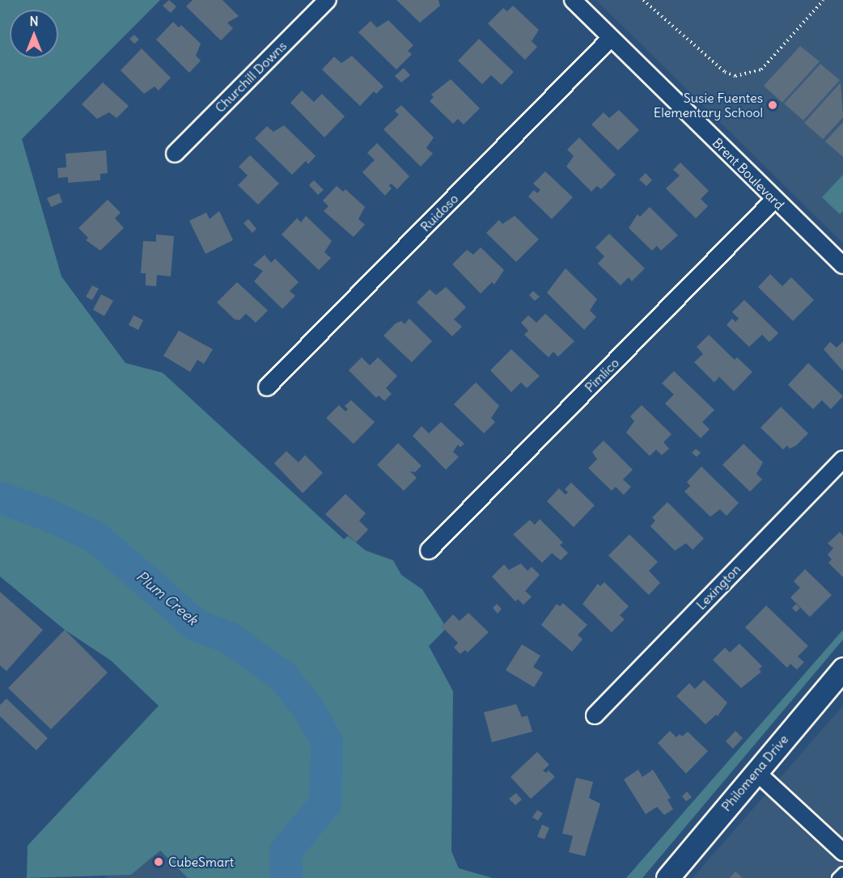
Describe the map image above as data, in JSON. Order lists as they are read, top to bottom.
{
  "streets": {
    "street": [
      "Churchill Downs",
      "Brent Boulevard",
      "Ruidoso",
      "Pimlico",
      "Lexington",
      "Philomena Drive"
    ]
  },
  "crossings": [
    ["Brent Boulevard", "Ruidoso"],
    ["Brent Boulevard", "Pimlico"]
  ],
  "water": ["Plum Creek"],
  "places": ["Susie Fuentes Elementary School", "CubeSmart"],
  "north": "top"
}
